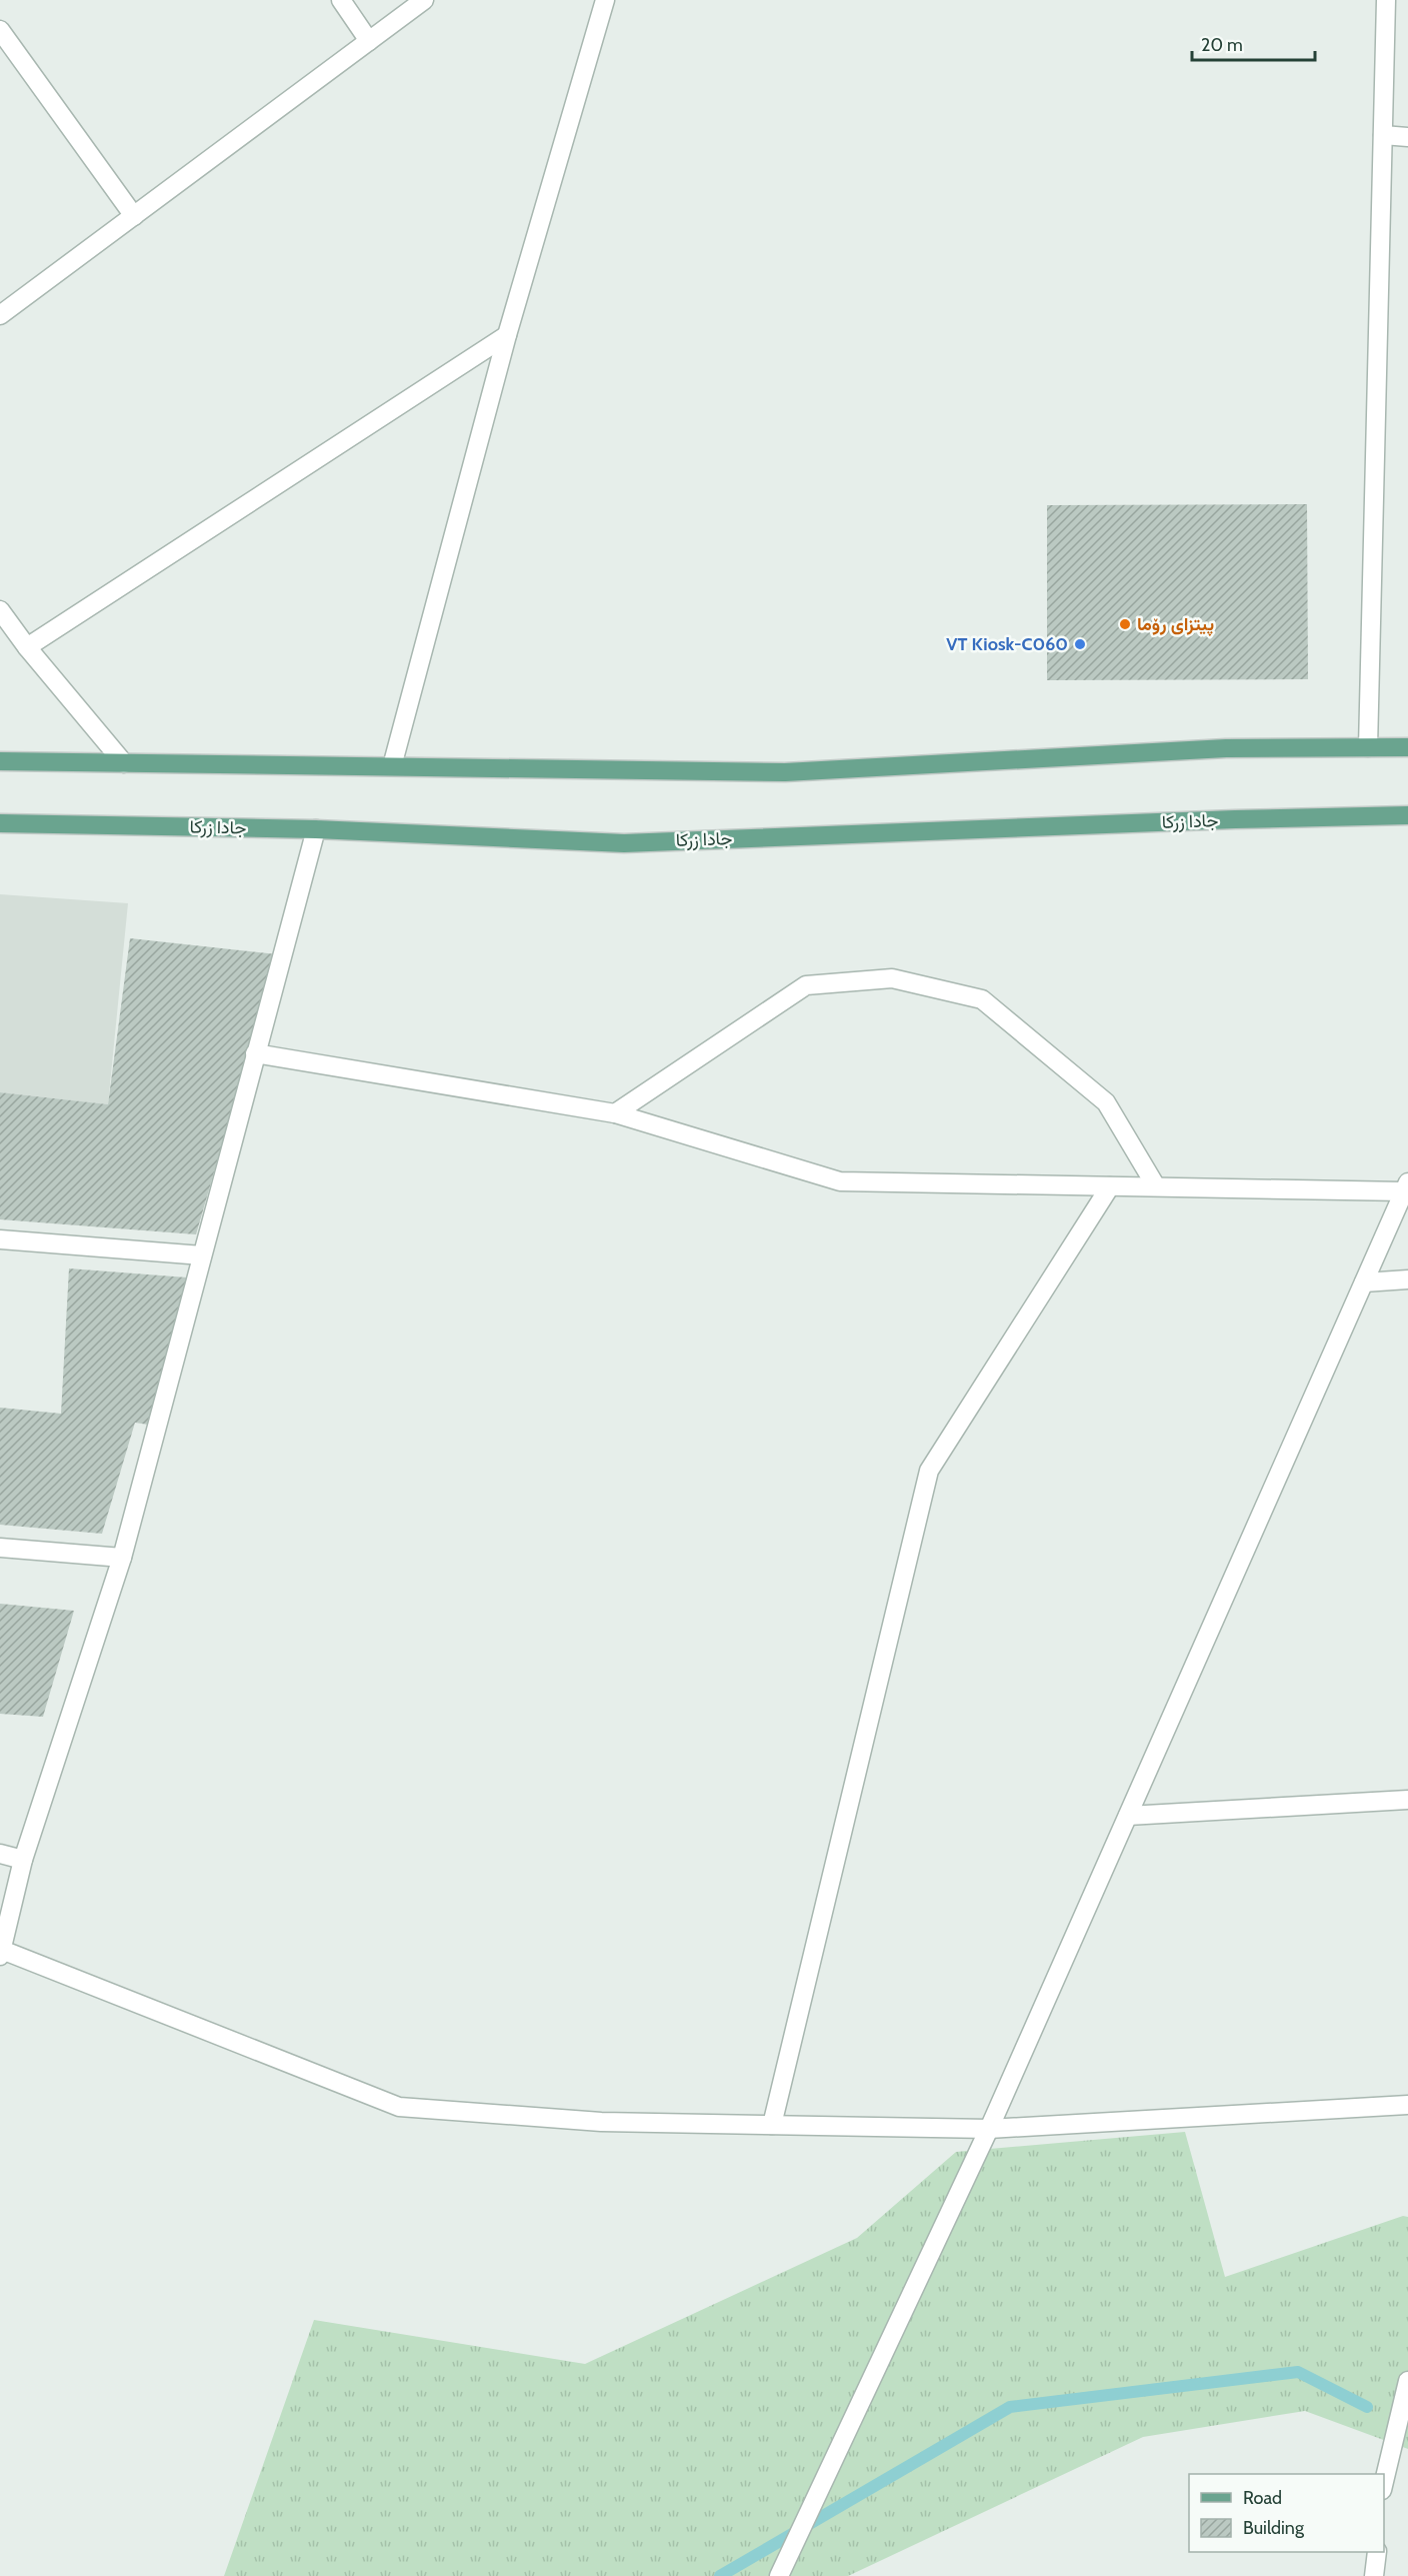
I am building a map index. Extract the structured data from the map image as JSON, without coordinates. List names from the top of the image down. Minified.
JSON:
{"streets":{"main road":["جادا زرکا"]},"places":["پیتزای رۆما","VT Kiosk-C060"],"legend":["Road","Building"],"scale_bar":"20 m"}
